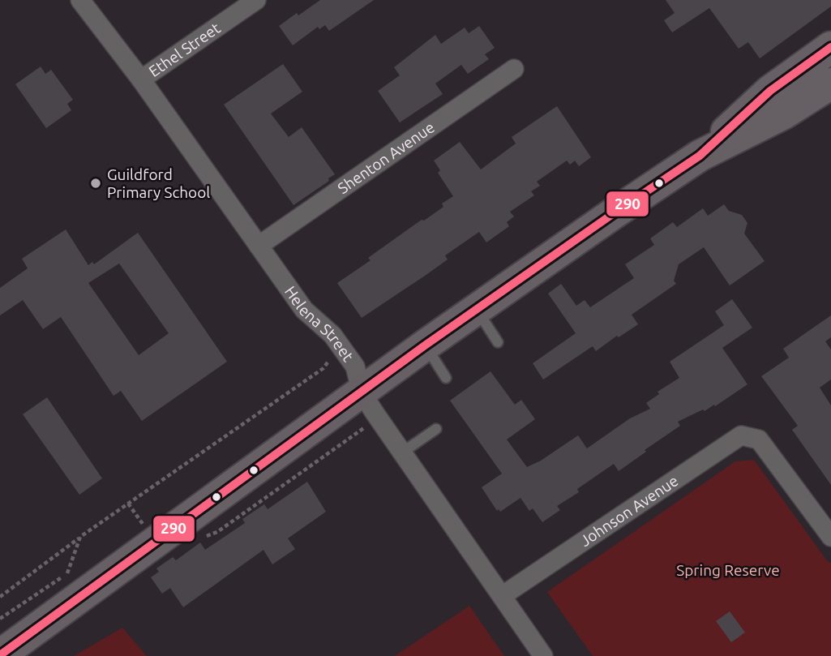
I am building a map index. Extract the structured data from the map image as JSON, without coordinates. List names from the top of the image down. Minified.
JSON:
{"streets":{"street":["Ethel Street","Shenton Avenue","Helena Street","Johnson Avenue"]},"crossings":[["Ethel Street","Helena Street"],["Shenton Avenue","Helena Street"],["Helena Street","Johnson Avenue"]],"parks":["Spring Reserve"],"places":["Guildford Primary School"],"lines":["transit line 290"]}
